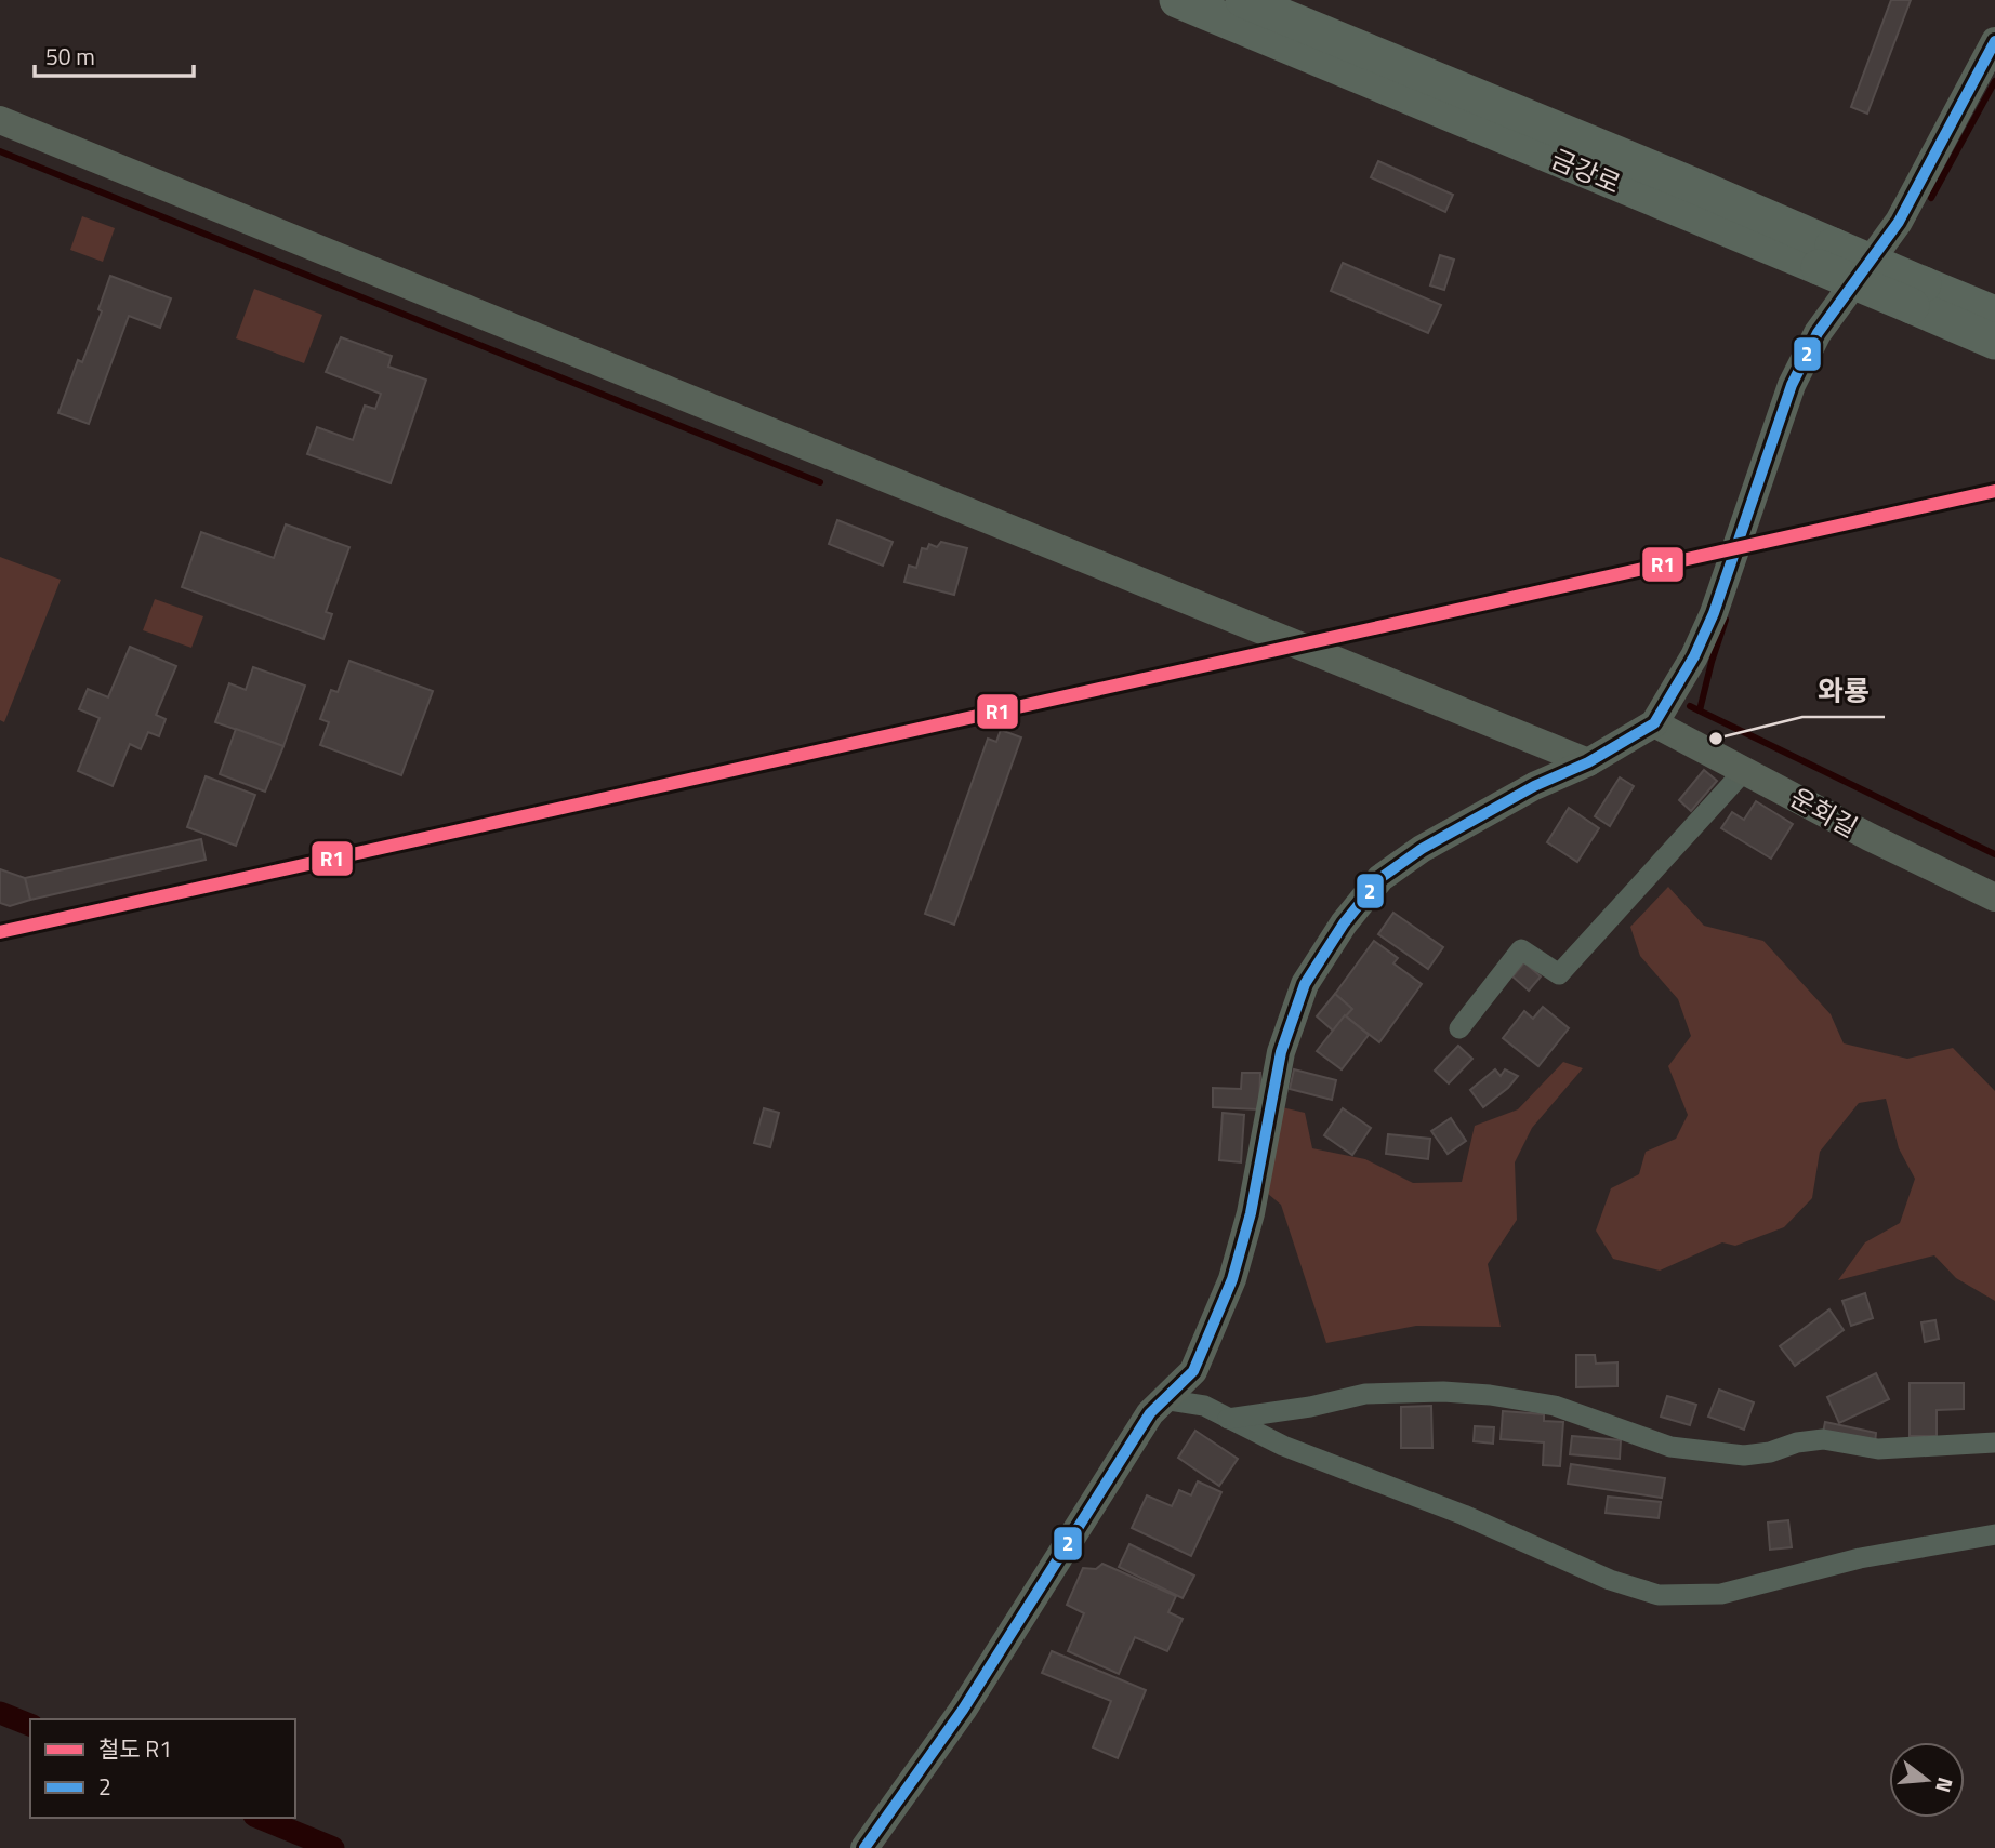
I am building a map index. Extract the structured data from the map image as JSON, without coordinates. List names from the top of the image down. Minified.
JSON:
{"streets":{"highway":["금강로"],"street":["운회길"]},"places":["와룡"],"lines":["transit line 2","rail line R1"],"legend":["철도 R1","2"],"scale_bar":"50 m","north":"right"}
